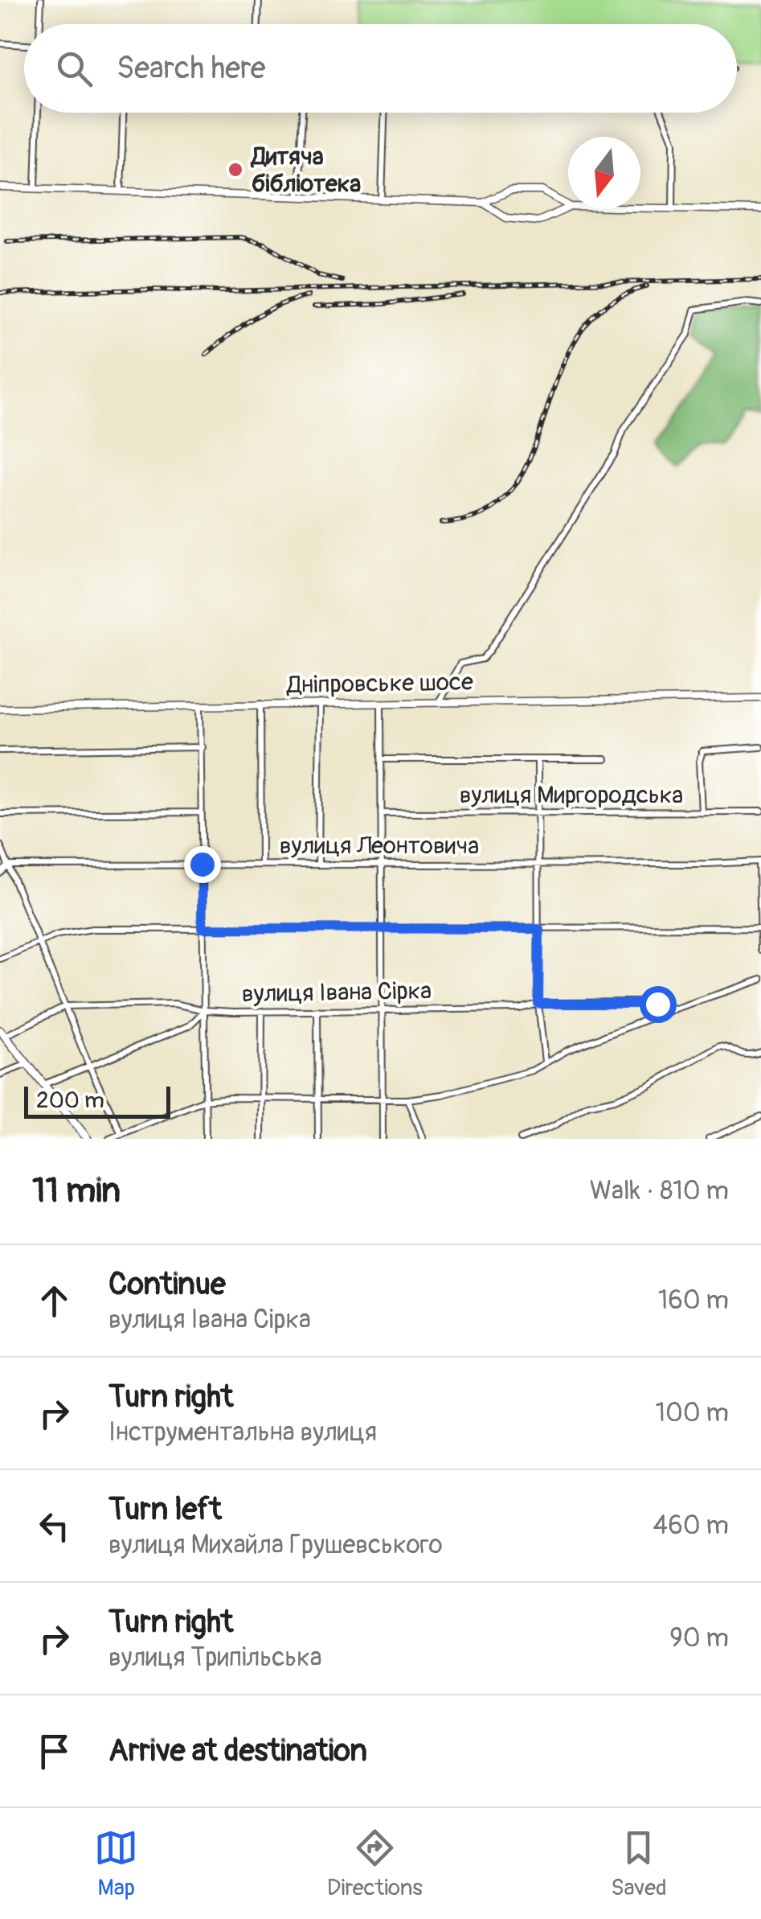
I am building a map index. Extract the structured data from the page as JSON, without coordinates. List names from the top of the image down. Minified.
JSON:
{"streets":{"street":["Дніпровське шосе","вулиця Миргородська","вулиця Леонтовича","вулиця Івана Сірка"]},"places":["Дитяча бібліотека"],"scale_bar":"200 m","north":"bottom","page":{"search":"Search here","scale":"200 m","heading":["11 min","Walk · 810 m"],"list":[["Continue","вулиця Івана Сірка","160 m"],["Turn right","Інструментальна вулиця","100 m"],["Turn left","вулиця Михайла Грушевського","460 m"],["Turn right","вулиця Трипільська","90 m"],"Arrive at destination"],"nav":["Map","Directions","Saved"]}}
